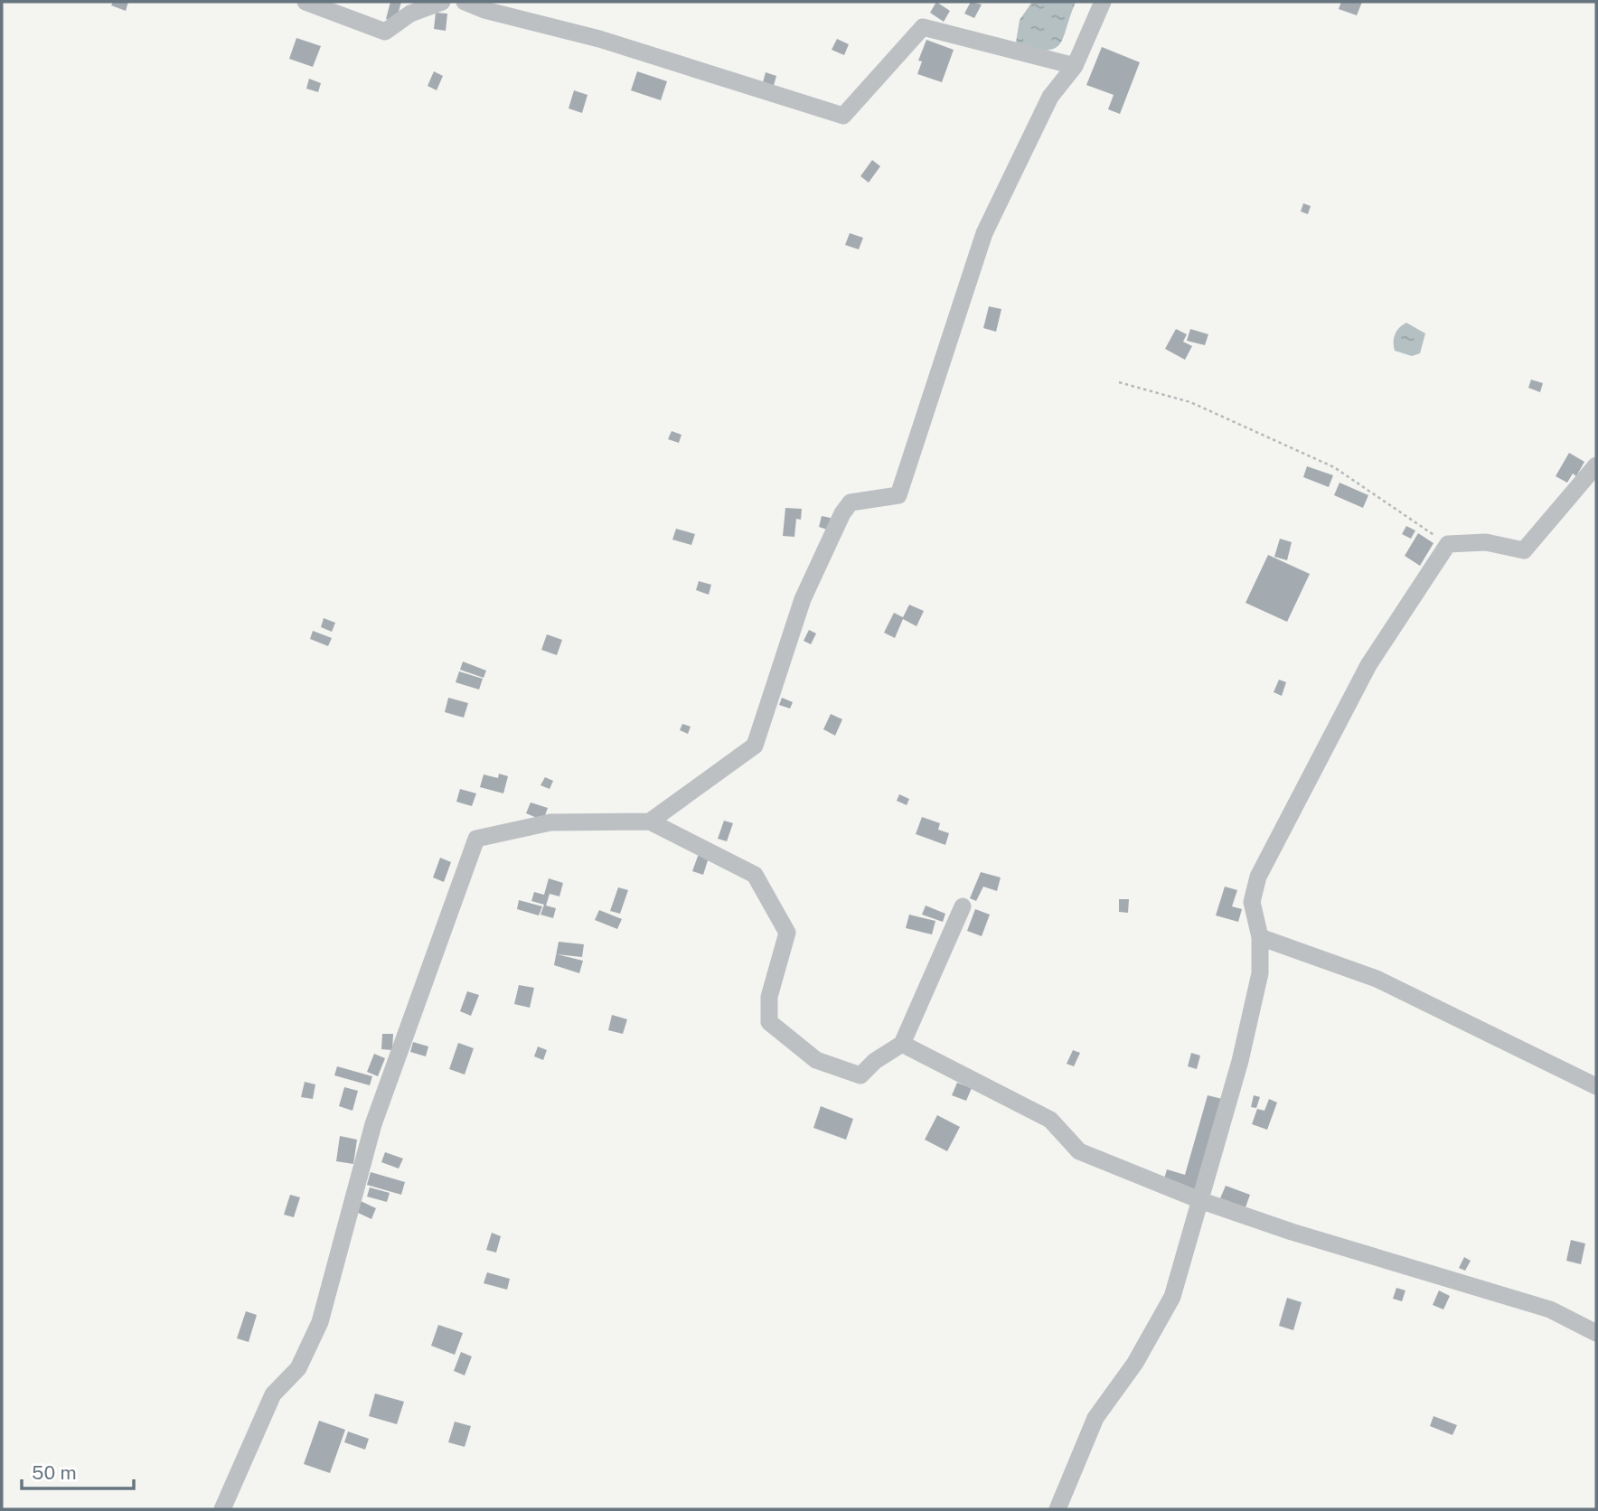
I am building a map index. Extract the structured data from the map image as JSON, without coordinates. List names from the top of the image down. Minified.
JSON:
{"scale_bar":"50 m"}
